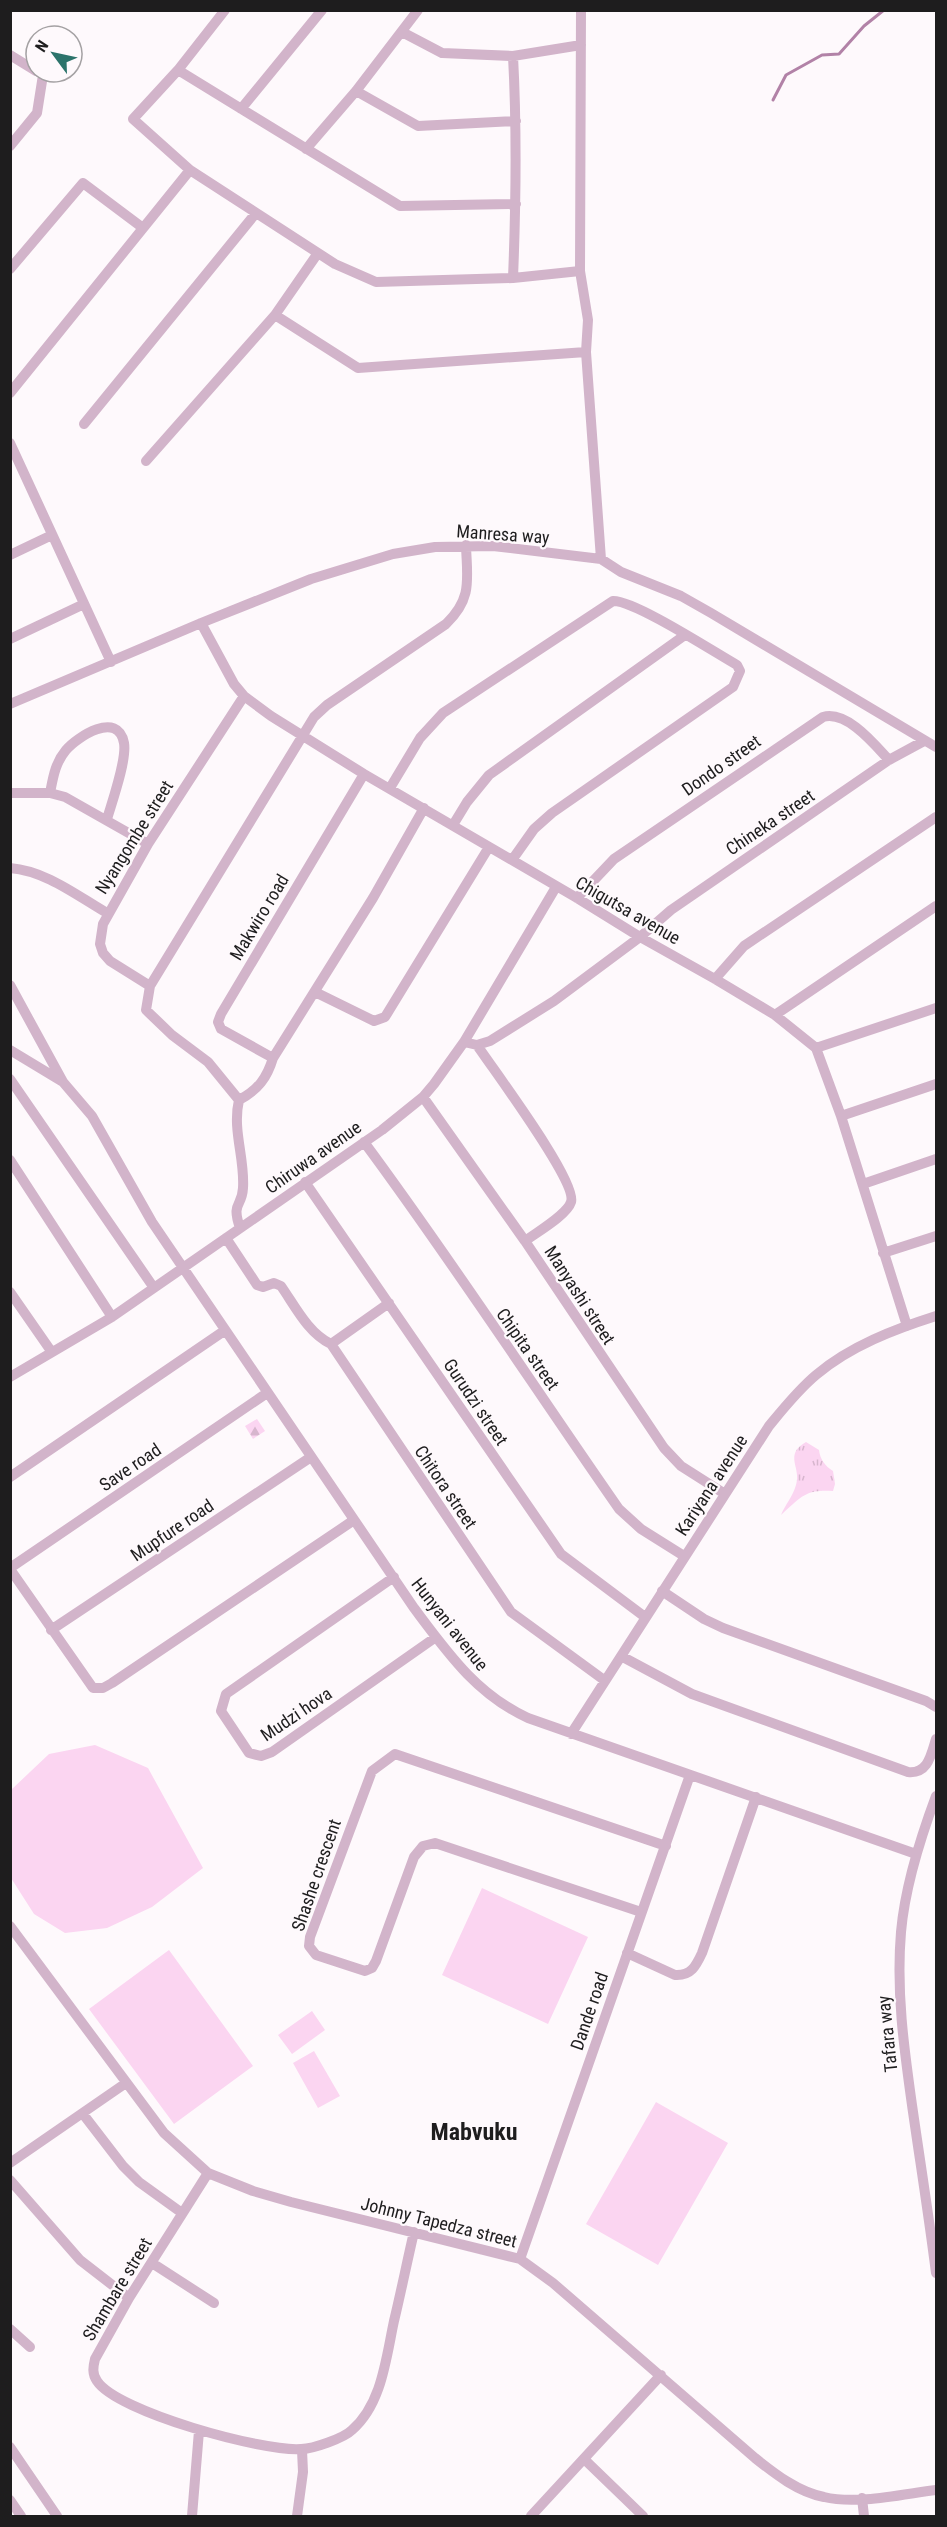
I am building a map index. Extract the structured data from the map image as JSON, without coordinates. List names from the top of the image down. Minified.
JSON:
{"streets":{"street":["Manresa way","Dondo street","Chineka street","Nyangombe street","Chigutsa avenue","Makwiro road","Chiruwa avenue","Manyashi street","Chipita street","Gurudzi street","Save road","Kariyana avenue","Chitora street","Mupfure road","Hunyani avenue","Mudzi hova","Shashe crescent","Dande road","Tafara way","Johnny Tapedza street","Shambare street"]},"crossings":[["Manresa way","Chineka street"],["Manresa way","Chigutsa avenue"],["Dondo street","Chineka street"],["Dondo street","Chigutsa avenue"],["Chineka street","Chigutsa avenue"],["Nyangombe street","Chigutsa avenue"],["Chigutsa avenue","Makwiro road"],["Chigutsa avenue","Chiruwa avenue"],["Chiruwa avenue","Manyashi street"],["Chiruwa avenue","Chipita street"],["Chiruwa avenue","Gurudzi street"],["Chiruwa avenue","Chitora street"],["Chiruwa avenue","Hunyani avenue"],["Manyashi street","Kariyana avenue"],["Chipita street","Kariyana avenue"],["Gurudzi street","Kariyana avenue"],["Save road","Hunyani avenue"],["Kariyana avenue","Chitora street"],["Kariyana avenue","Hunyani avenue"],["Mupfure road","Hunyani avenue"],["Hunyani avenue","Mudzi hova"],["Hunyani avenue","Dande road"],["Hunyani avenue","Tafara way"],["Shashe crescent","Dande road"],["Dande road","Johnny Tapedza street"],["Johnny Tapedza street","Shambare street"]],"districts":["Mabvuku"],"north":"top left"}
